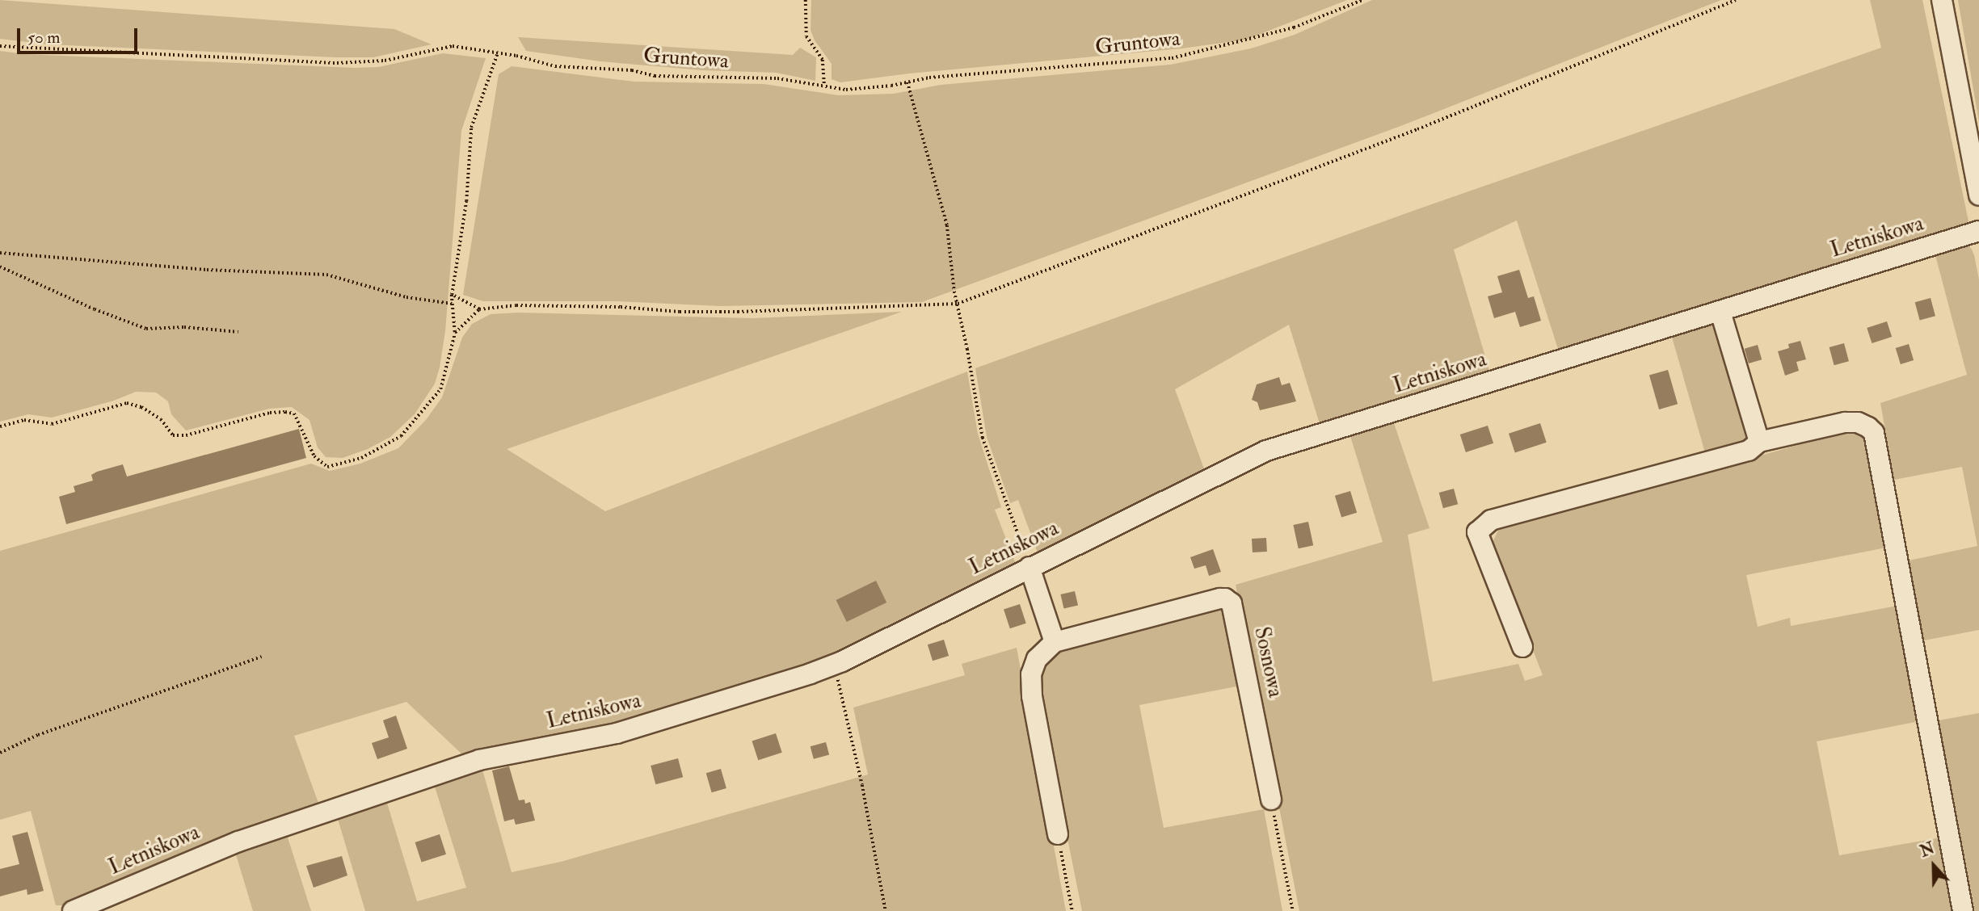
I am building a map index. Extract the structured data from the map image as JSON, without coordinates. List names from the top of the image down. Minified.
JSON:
{"streets":{"street":["Letniskowa","Sosnowa"],"path":["Gruntowa"]},"scale_bar":"50 m","north":"top"}
